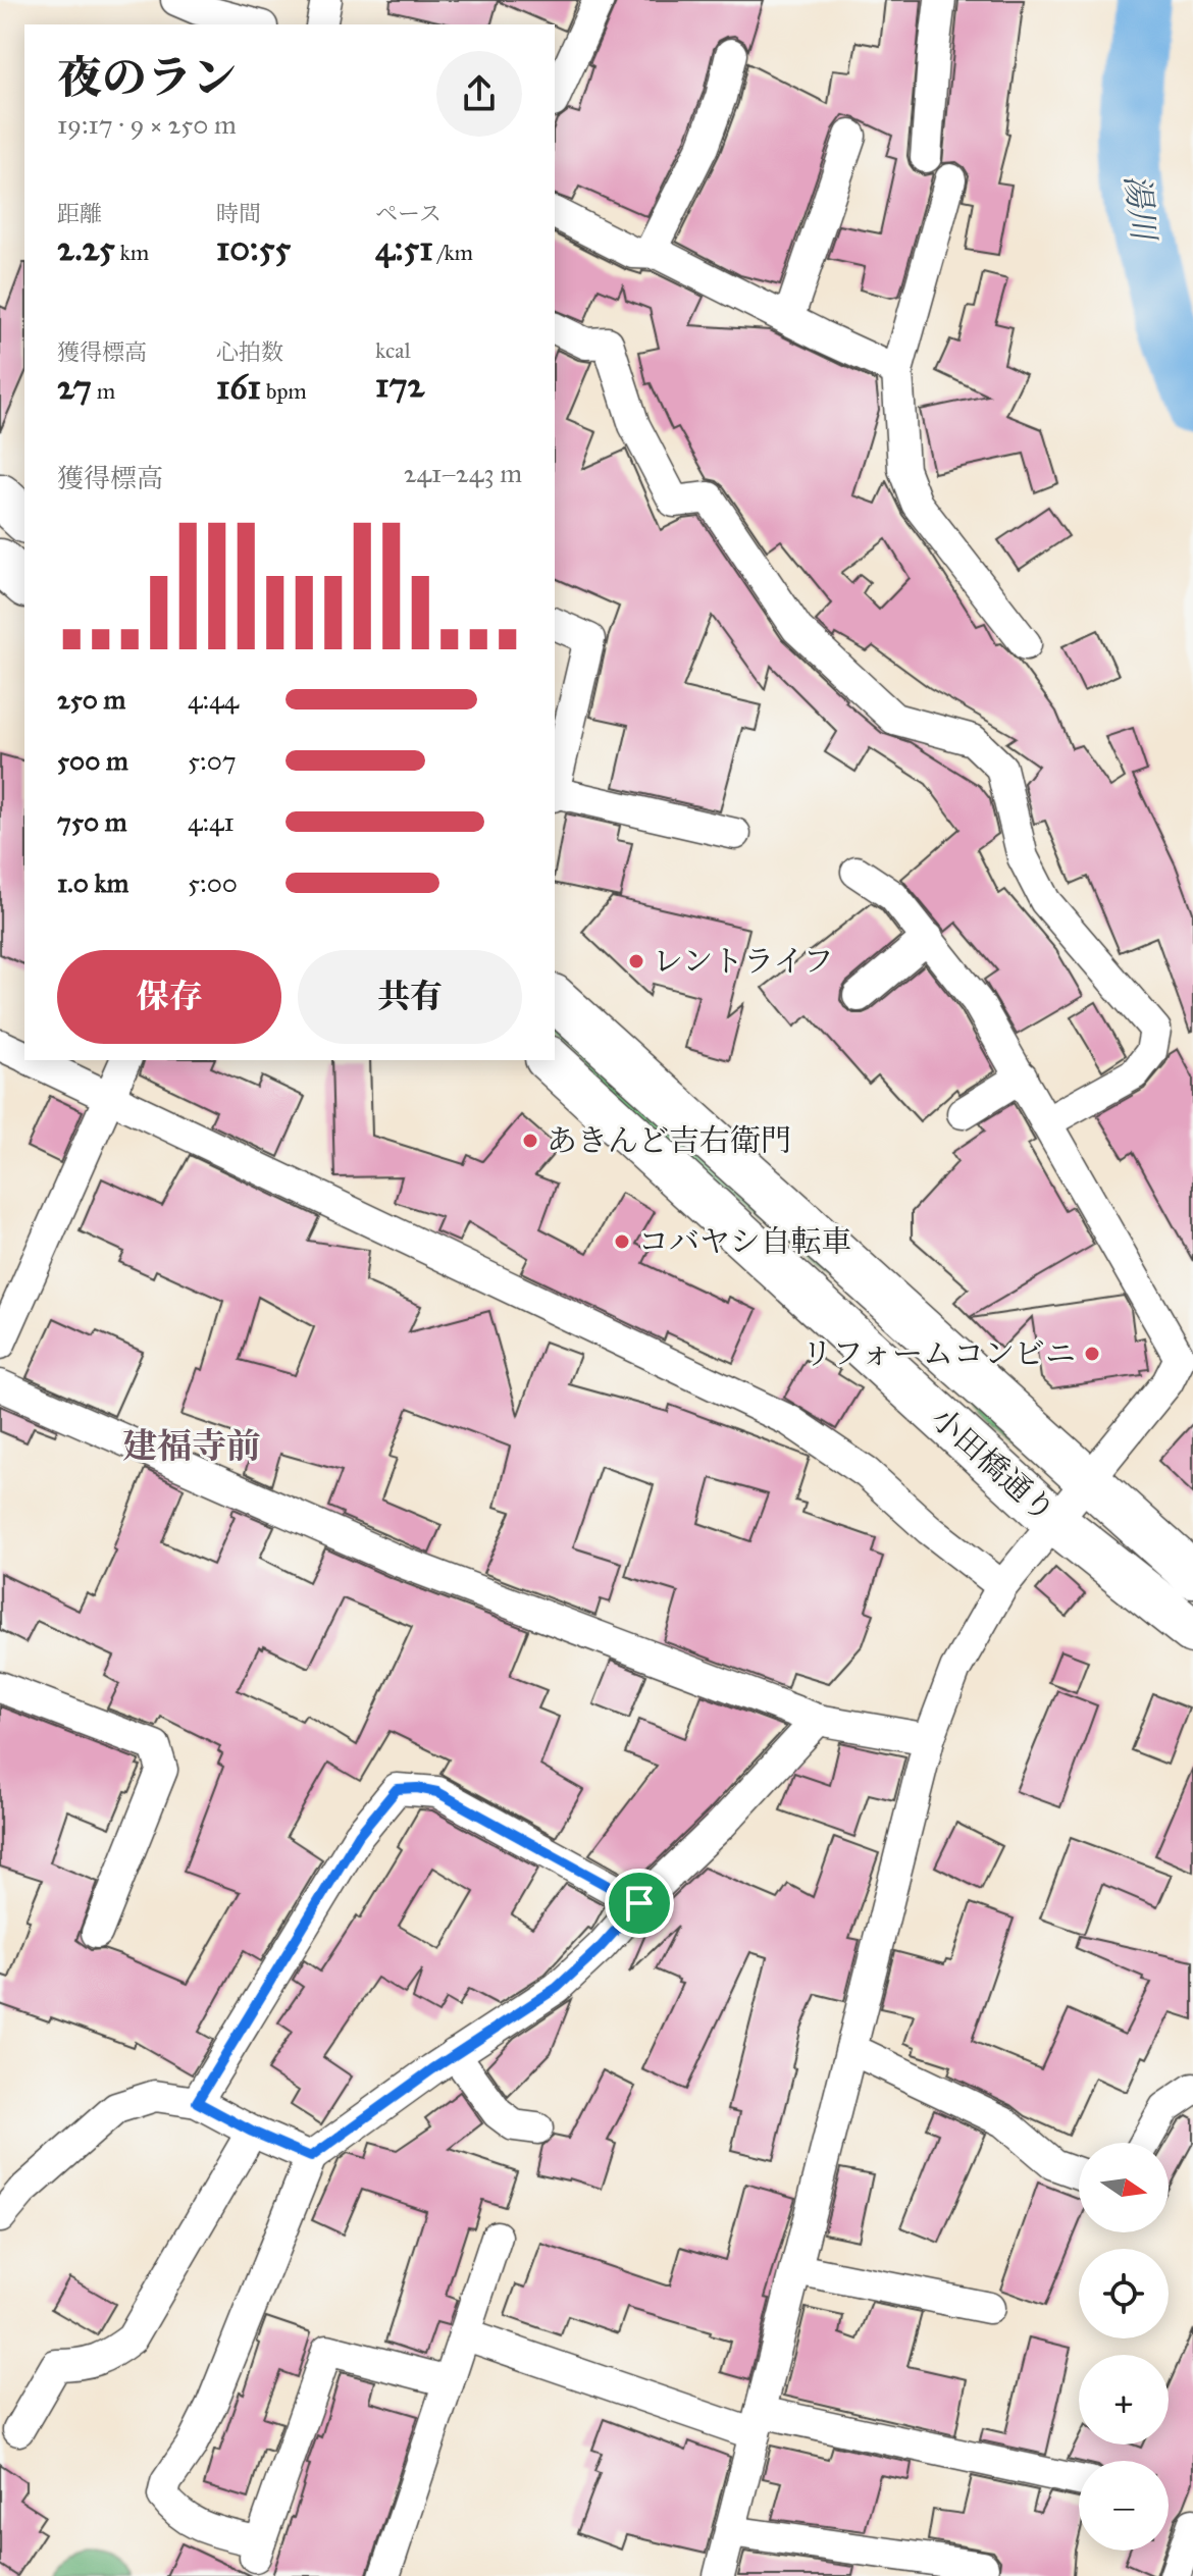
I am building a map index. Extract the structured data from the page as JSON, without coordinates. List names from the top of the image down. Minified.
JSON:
{"streets":{"main road":["小田橋通り"]},"districts":["建福寺前"],"water":["湯川"],"places":["レントライフ","あきんど吉右衛門","コバヤシ自転車","リフォームコンビニ"],"north":"right","page":{"heading":["夜のラン","19:17 · 9 × 250 m"],"stats":[["距離","2.25 km"],["時間","10:55"],["ペース","4:51 /km"],["獲得標高","27 m"],["心拍数","161 bpm"],["kcal","172"]],"chart":["獲得標高","241–243 m"],"list":[{"name":"250 m","note":"4:44"},{"name":"500 m","note":"5:07"},{"name":"750 m","note":"4:41"},{"name":"1.0 km","note":"5:00"}],"buttons":["保存","共有"],"map_buttons":["+","−"]}}
